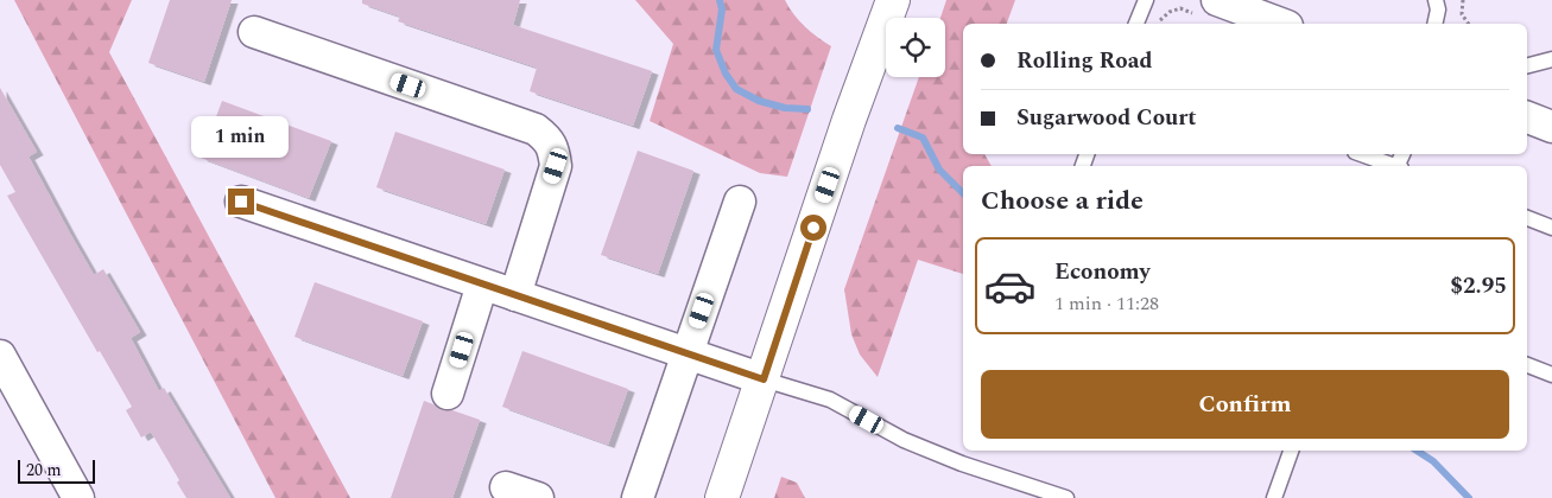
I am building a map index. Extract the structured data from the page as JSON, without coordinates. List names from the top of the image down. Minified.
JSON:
{"scale_bar":"20 m","page":{"banner":["Rolling Road","Sugarwood Court"],"bubble":"1 min","heading":"Choose a ride","list":[{"name":"Economy","note":"1 min · 11:28","value":"$2.95"}],"buttons":"Confirm","scale":"20 m"}}
